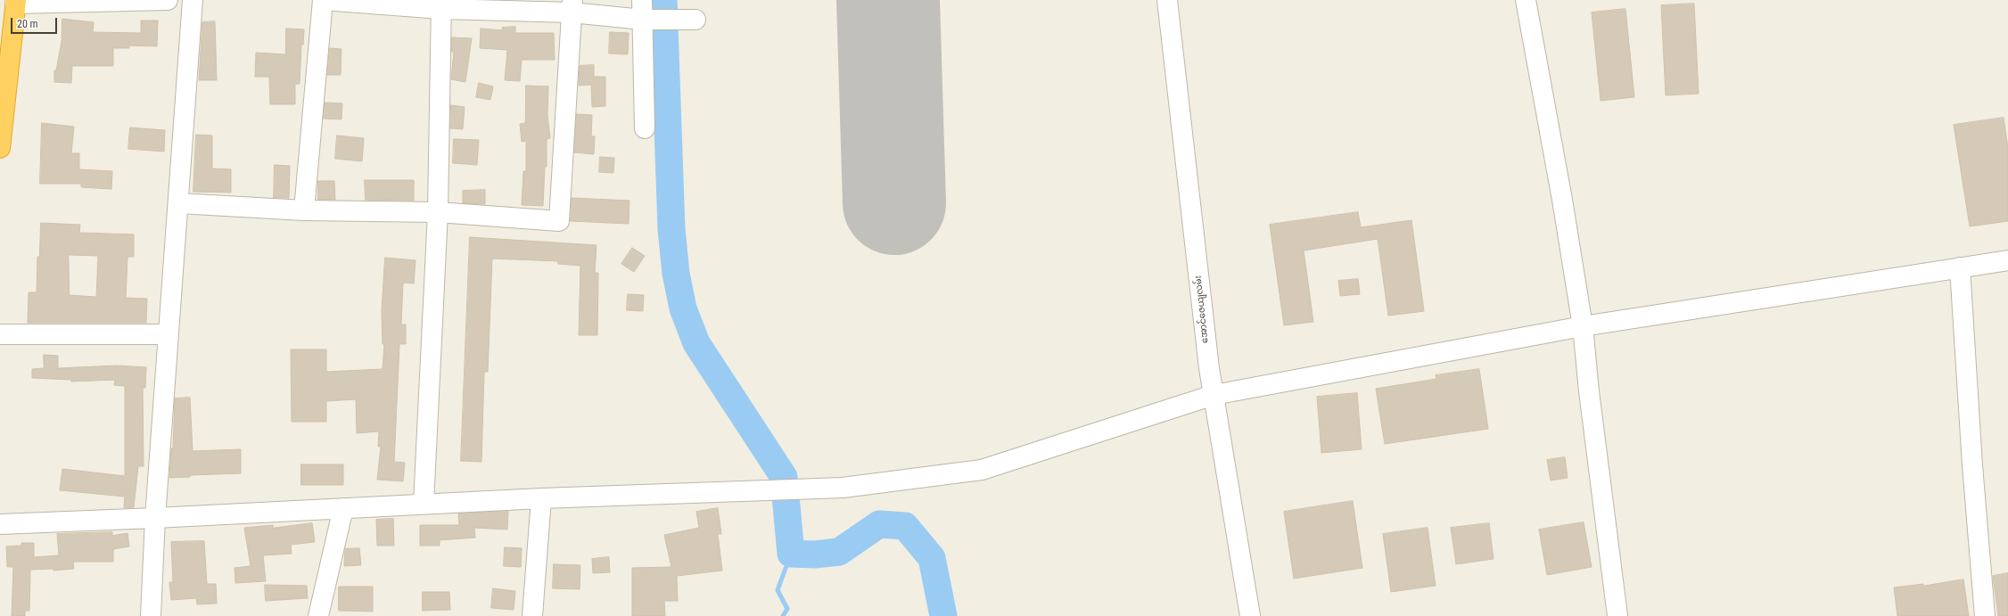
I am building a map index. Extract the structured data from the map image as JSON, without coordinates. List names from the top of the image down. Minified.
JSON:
{"streets":{"street":["အောင်ဇေယျလမ်း"]},"scale_bar":"20 m"}
